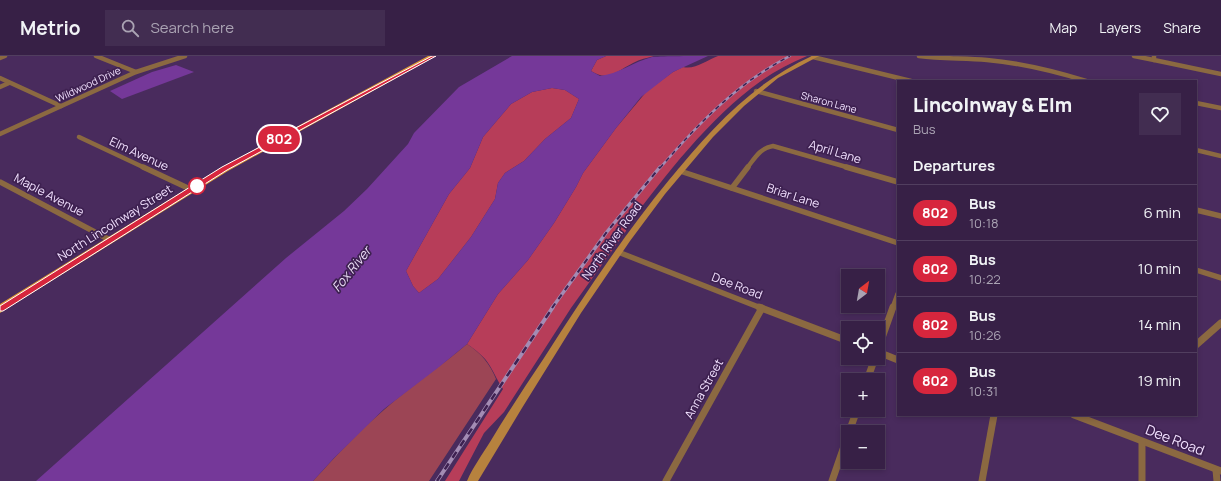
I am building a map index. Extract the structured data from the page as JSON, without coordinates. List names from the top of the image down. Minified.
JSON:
{"streets":{"main road":["North Lincolnway Street","North River Road"],"street":["Wildwood Drive","Sharon Lane","April Lane","Elm Avenue","Maple Avenue","Briar Lane","Dee Road","Anna Street"]},"crossings":[["Sharon Lane","North River Road"],["April Lane","Briar Lane"],["Elm Avenue","North Lincolnway Street"],["Maple Avenue","North Lincolnway Street"],["Briar Lane","North River Road"],["North River Road","Dee Road"],["Dee Road","Anna Street"]],"water":["Fox River"],"lines":["bus line 802"],"north":"top right","page":{"header":"Metrio","search":"Search here","nav":["Map","Layers","Share"],"on_map":"802","heading":[["Lincolnway & Elm","Bus"],"Departures"],"list":[{"mark":"802","name":"Bus","note":"10:18","value":"6 min"},{"mark":"802","name":"Bus","note":"10:22","value":"10 min"},{"mark":"802","name":"Bus","note":"10:26","value":"14 min"},{"mark":"802","name":"Bus","note":"10:31","value":"19 min"}],"map_buttons":["+","−"]}}
